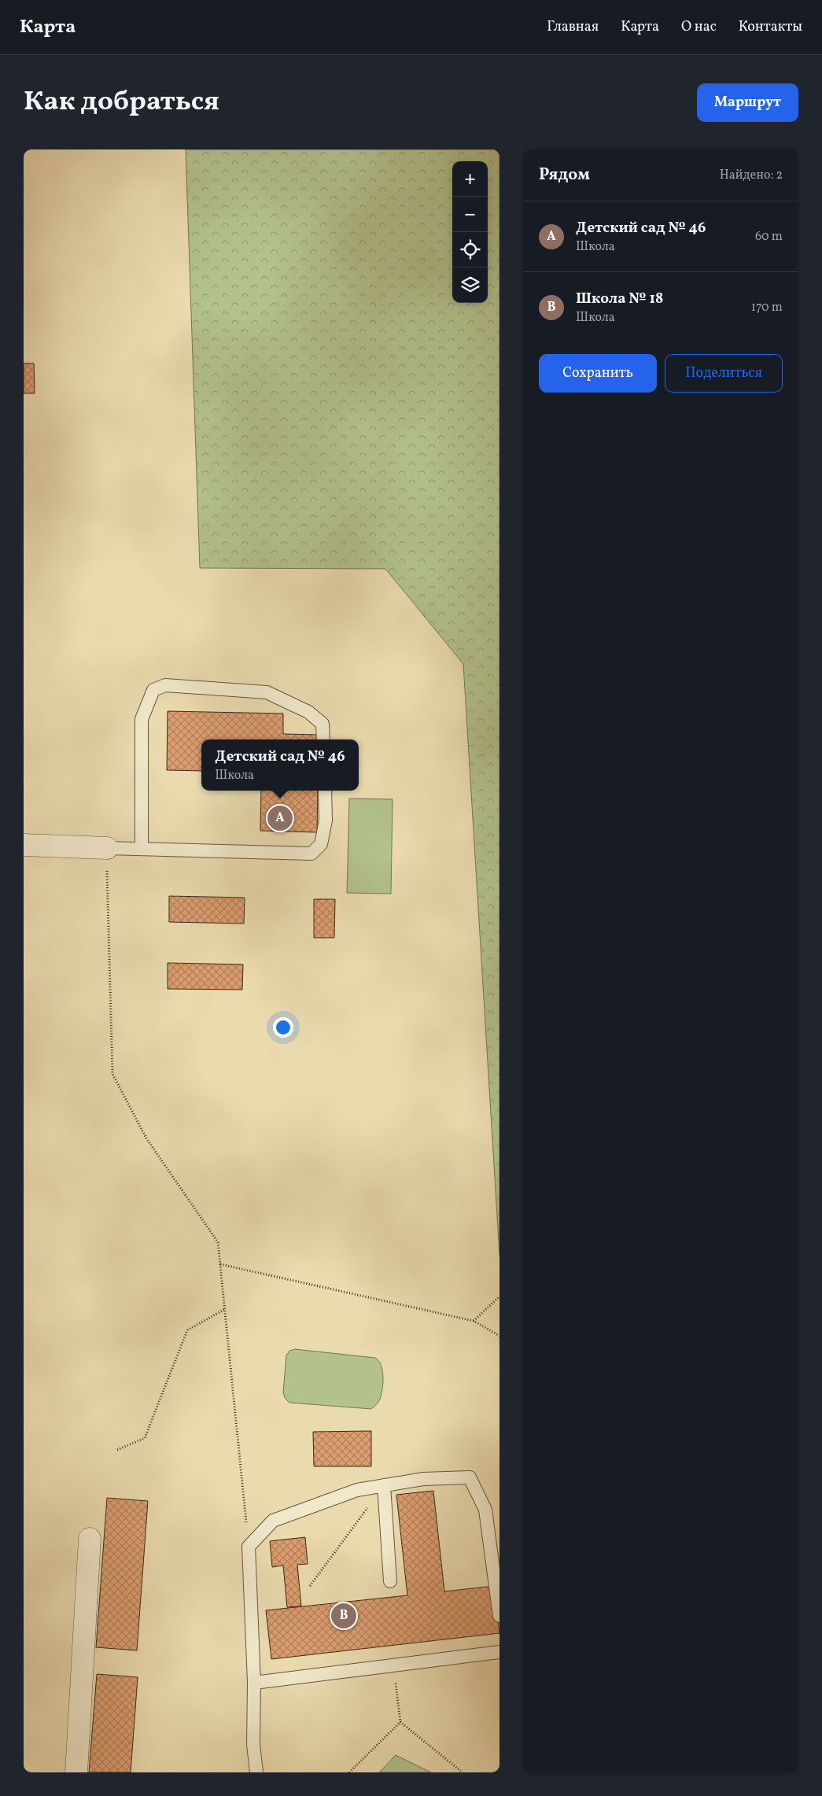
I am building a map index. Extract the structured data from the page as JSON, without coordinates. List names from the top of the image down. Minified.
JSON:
{"page":{"header":"Карта","nav":["Главная","Карта","О нас","Контакты"],"title":"Как добраться","buttons":["Маршрут",["Сохранить","Поделиться"]],"heading":["Рядом","Найдено: 2"],"map_buttons":["+","−"],"list":[{"mark":"A","name":"Детский сад № 46","note":"Школа","value":"60 m"},{"mark":"B","name":"Школа № 18","note":"Школа","value":"170 m"}],"popup":["Детский сад № 46","Школа"],"pins":["A","B"]}}
